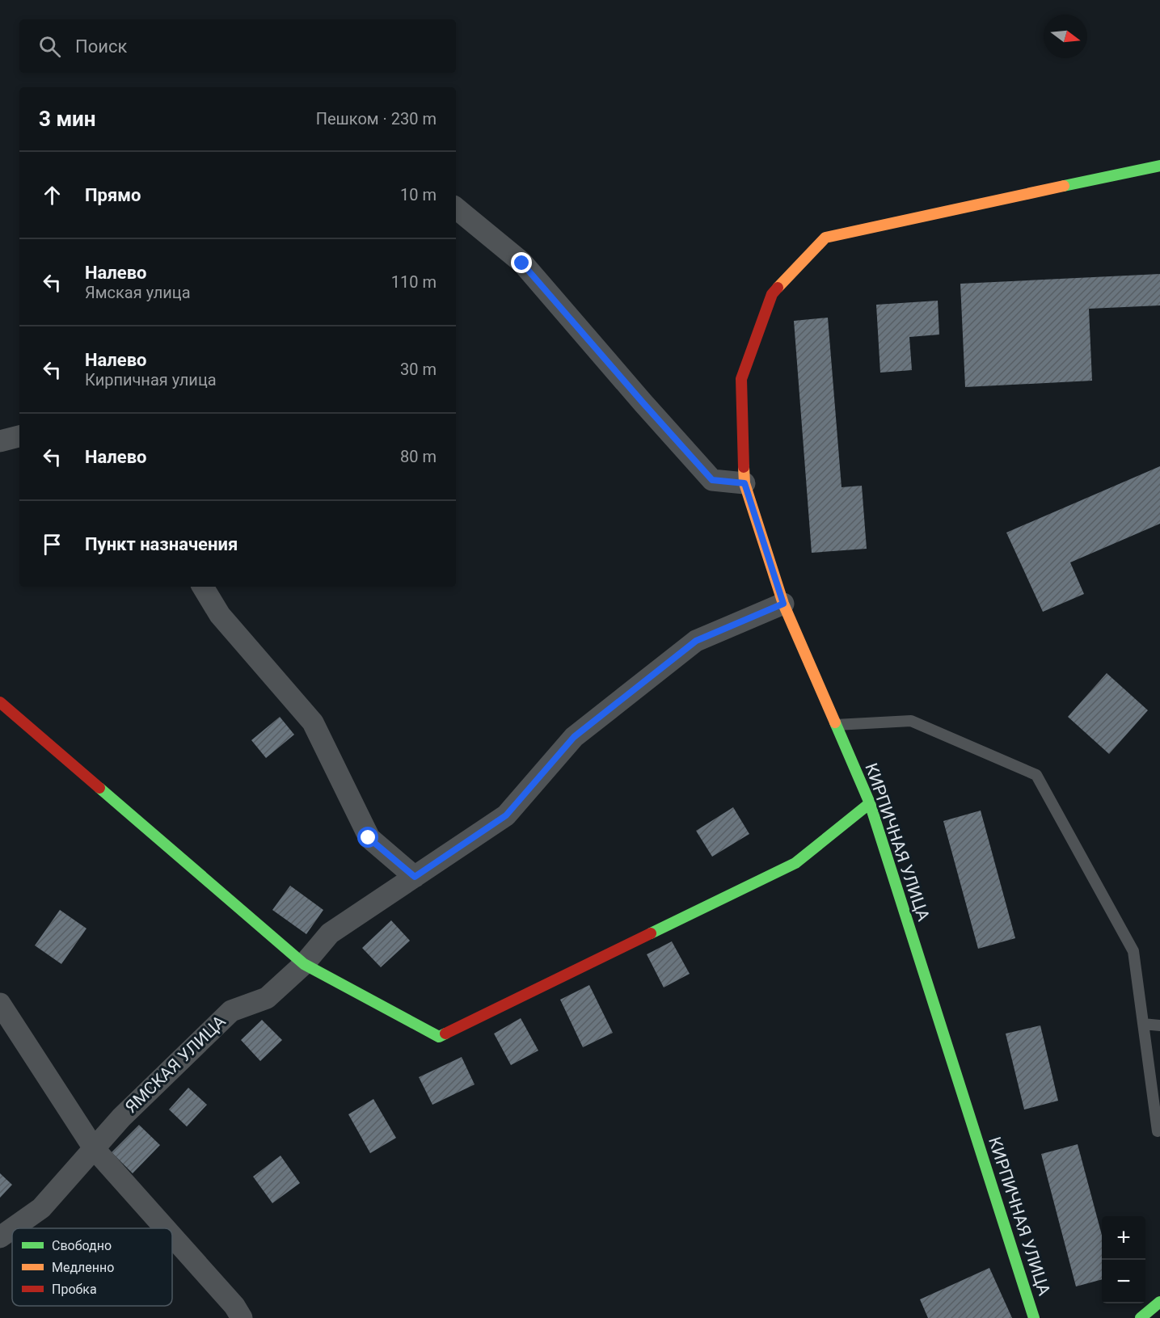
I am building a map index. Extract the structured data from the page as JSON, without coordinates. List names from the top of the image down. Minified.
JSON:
{"streets":{"street":["КИРПИЧНАЯ УЛИЦА","ЯМСКАЯ УЛИЦА"]},"crossings":[["КИРПИЧНАЯ УЛИЦА","ЯМСКАЯ УЛИЦА"]],"legend":["Свободно","Медленно","Пробка"],"north":"right","page":{"search":"Поиск","heading":["3 мин","Пешком · 230 m"],"list":[["Прямо","10 m"],["Налево","Ямская улица","110 m"],["Налево","Кирпичная улица","30 m"],["Налево","80 m"],"Пункт назначения"],"map_buttons":["+","−"]}}
